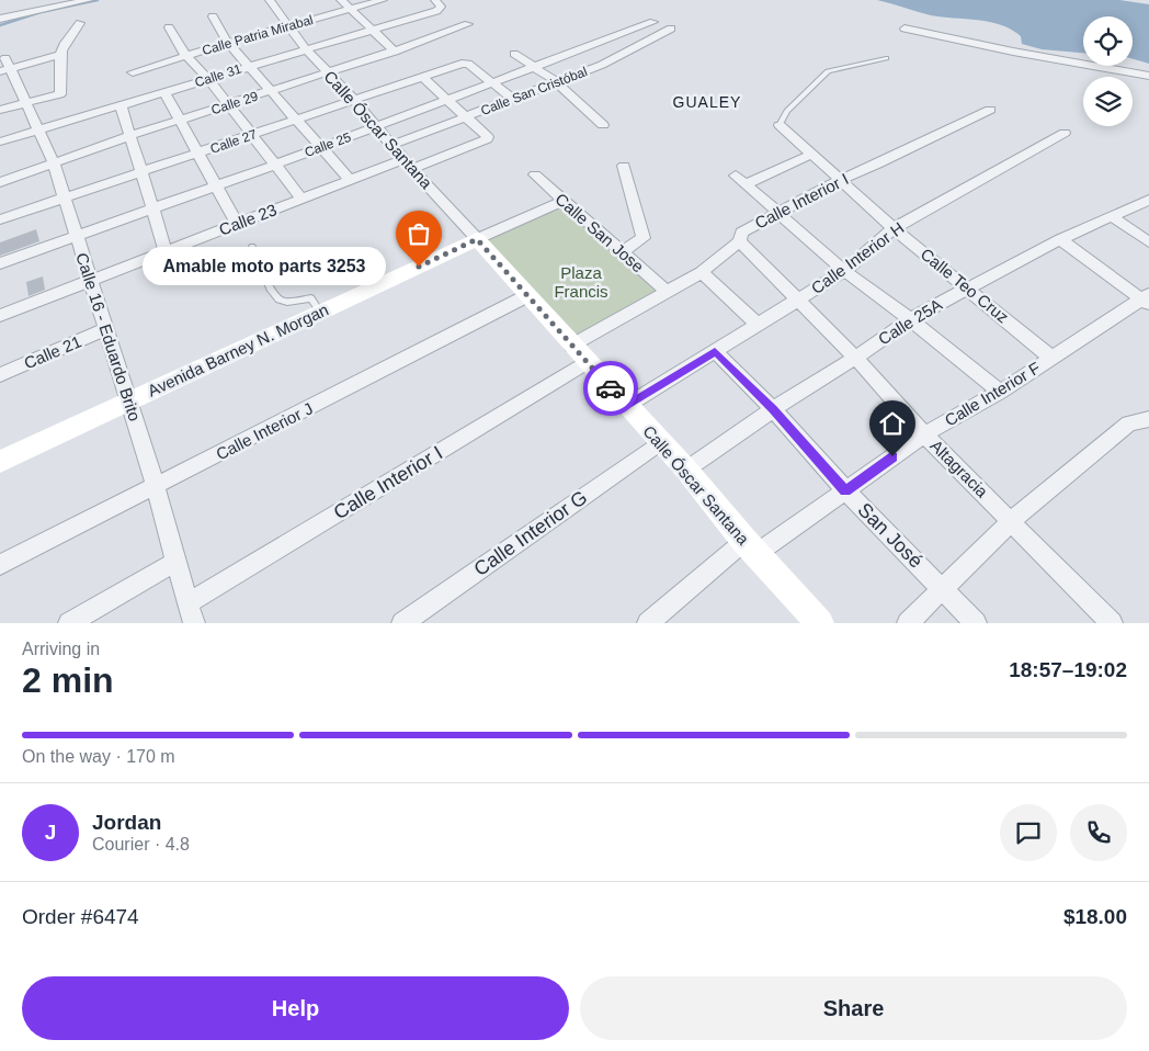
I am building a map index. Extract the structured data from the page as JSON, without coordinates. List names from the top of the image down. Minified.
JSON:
{"streets":{"street":["Calle Patria Mirabal","Calle 31","Calle San Cristóbal","Calle 29","Calle Óscar Santana","Calle 27","Calle 25","Calle Interior I","Calle 23","Calle San Jose","Calle Interior H","Calle Teo Cruz","Calle 25A","Calle 16 - Eduardo Brito","Avenida Barney N. Morgan","Calle 21","Calle Interior F","Calle Interior J","Altagracia","Calle Interior G","San José"]},"crossings":[["Calle Patria Mirabal","Calle Óscar Santana"],["Calle 31","Calle Óscar Santana"],["Calle 31","Calle 16 - Eduardo Brito"],["Calle San Cristóbal","Calle Óscar Santana"],["Calle San Cristóbal","Calle 23"],["Calle 29","Calle Óscar Santana"],["Calle 29","Calle 16 - Eduardo Brito"],["Calle Óscar Santana","Calle 27"],["Calle Óscar Santana","Calle 25"],["Calle Óscar Santana","Calle Interior I"],["Calle Óscar Santana","Calle 23"],["Calle Óscar Santana","Calle Interior H"],["Calle Óscar Santana","Calle 25A"],["Calle Óscar Santana","Avenida Barney N. Morgan"],["Calle Óscar Santana","Calle Interior F"],["Calle Óscar Santana","Calle Interior J"],["Calle Óscar Santana","Calle Interior G"],["Calle 27","Calle 25"],["Calle 27","Calle 16 - Eduardo Brito"],["Calle 25","Calle 16 - Eduardo Brito"],["Calle Interior I","Calle San Jose"],["Calle Interior I","Calle Teo Cruz"],["Calle Interior I","Calle 16 - Eduardo Brito"],["Calle Interior I","Altagracia"],["Calle 23","Calle 16 - Eduardo Brito"],["Calle Interior H","Calle Teo Cruz"],["Calle Interior H","Altagracia"],["Calle Interior H","San José"],["Calle Teo Cruz","Calle 25A"],["Calle Teo Cruz","Calle Interior F"],["Calle 25A","Altagracia"],["Calle 25A","San José"],["Calle 16 - Eduardo Brito","Avenida Barney N. Morgan"],["Calle 16 - Eduardo Brito","Calle 21"],["Calle 16 - Eduardo Brito","Calle Interior J"],["Calle Interior F","Altagracia"],["Calle Interior F","San José"]],"districts":["GUALEY"],"parks":["Plaza Francis"],"places":["Amable moto parts 3253"],"page":{"bubble":"Amable moto parts 3253","heading":["2 min","Arriving in","18:57–19:02"],"panel":["Jordan","Courier · 4.8","Order #6474","$18.00"],"bar":"On the way · 170 m","round":"J","buttons":["Help","Share"]}}
